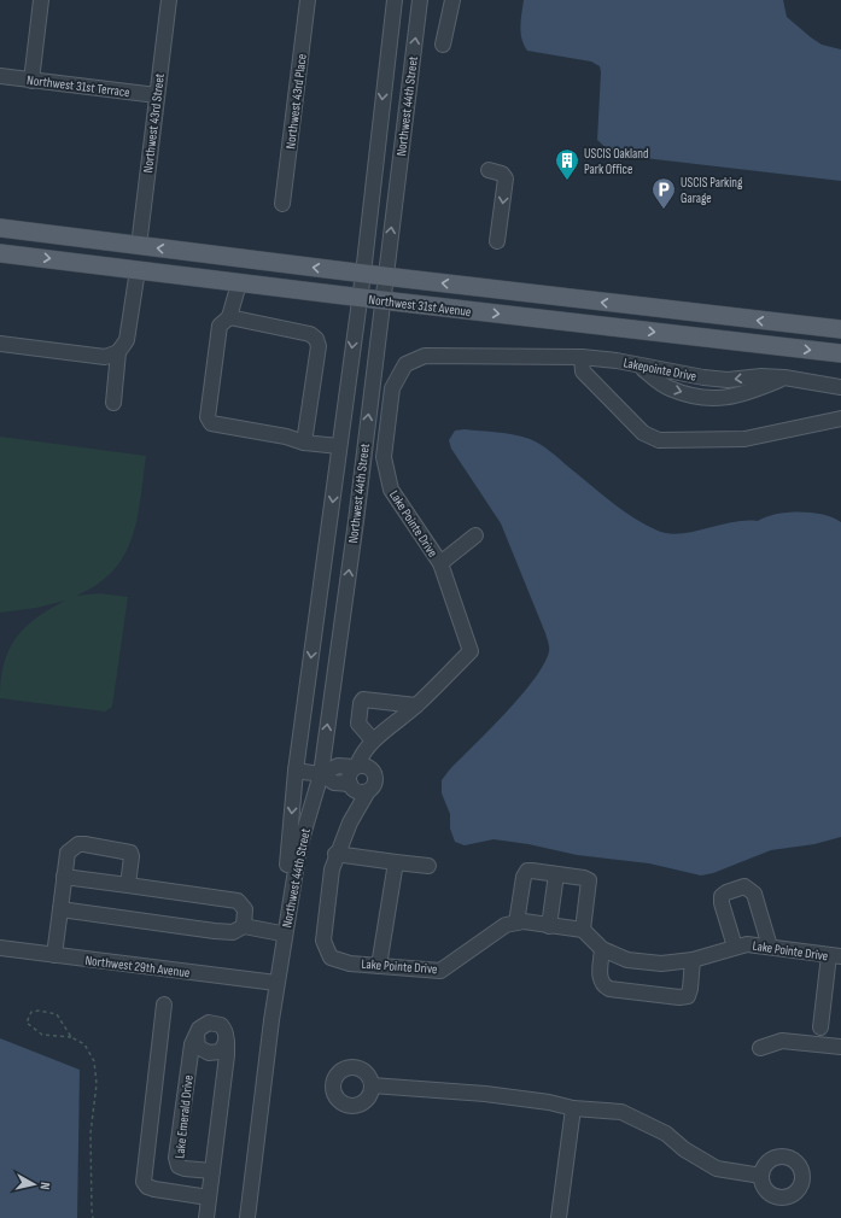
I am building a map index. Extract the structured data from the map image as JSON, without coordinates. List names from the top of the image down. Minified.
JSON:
{"streets":{"main road":["Northwest 31st Avenue"],"street":["Northwest 31st Terrace","Northwest 43rd Place","Northwest 44th Street","Northwest 43rd Street","Lakepointe Drive","Lake Pointe Drive","Northwest 29th Avenue","Lake Emerald Drive"]},"crossings":[["Northwest 31st Terrace","Northwest 43rd Street"],["Northwest 44th Street","Northwest 31st Avenue"],["Northwest 44th Street","Northwest 29th Avenue"],["Northwest 43rd Street","Northwest 31st Avenue"],["Lakepointe Drive","Lake Pointe Drive"]],"places":{"building":["USCIS Oakland Park Office"],"parking":["USCIS Parking Garage"]},"north":"right"}
